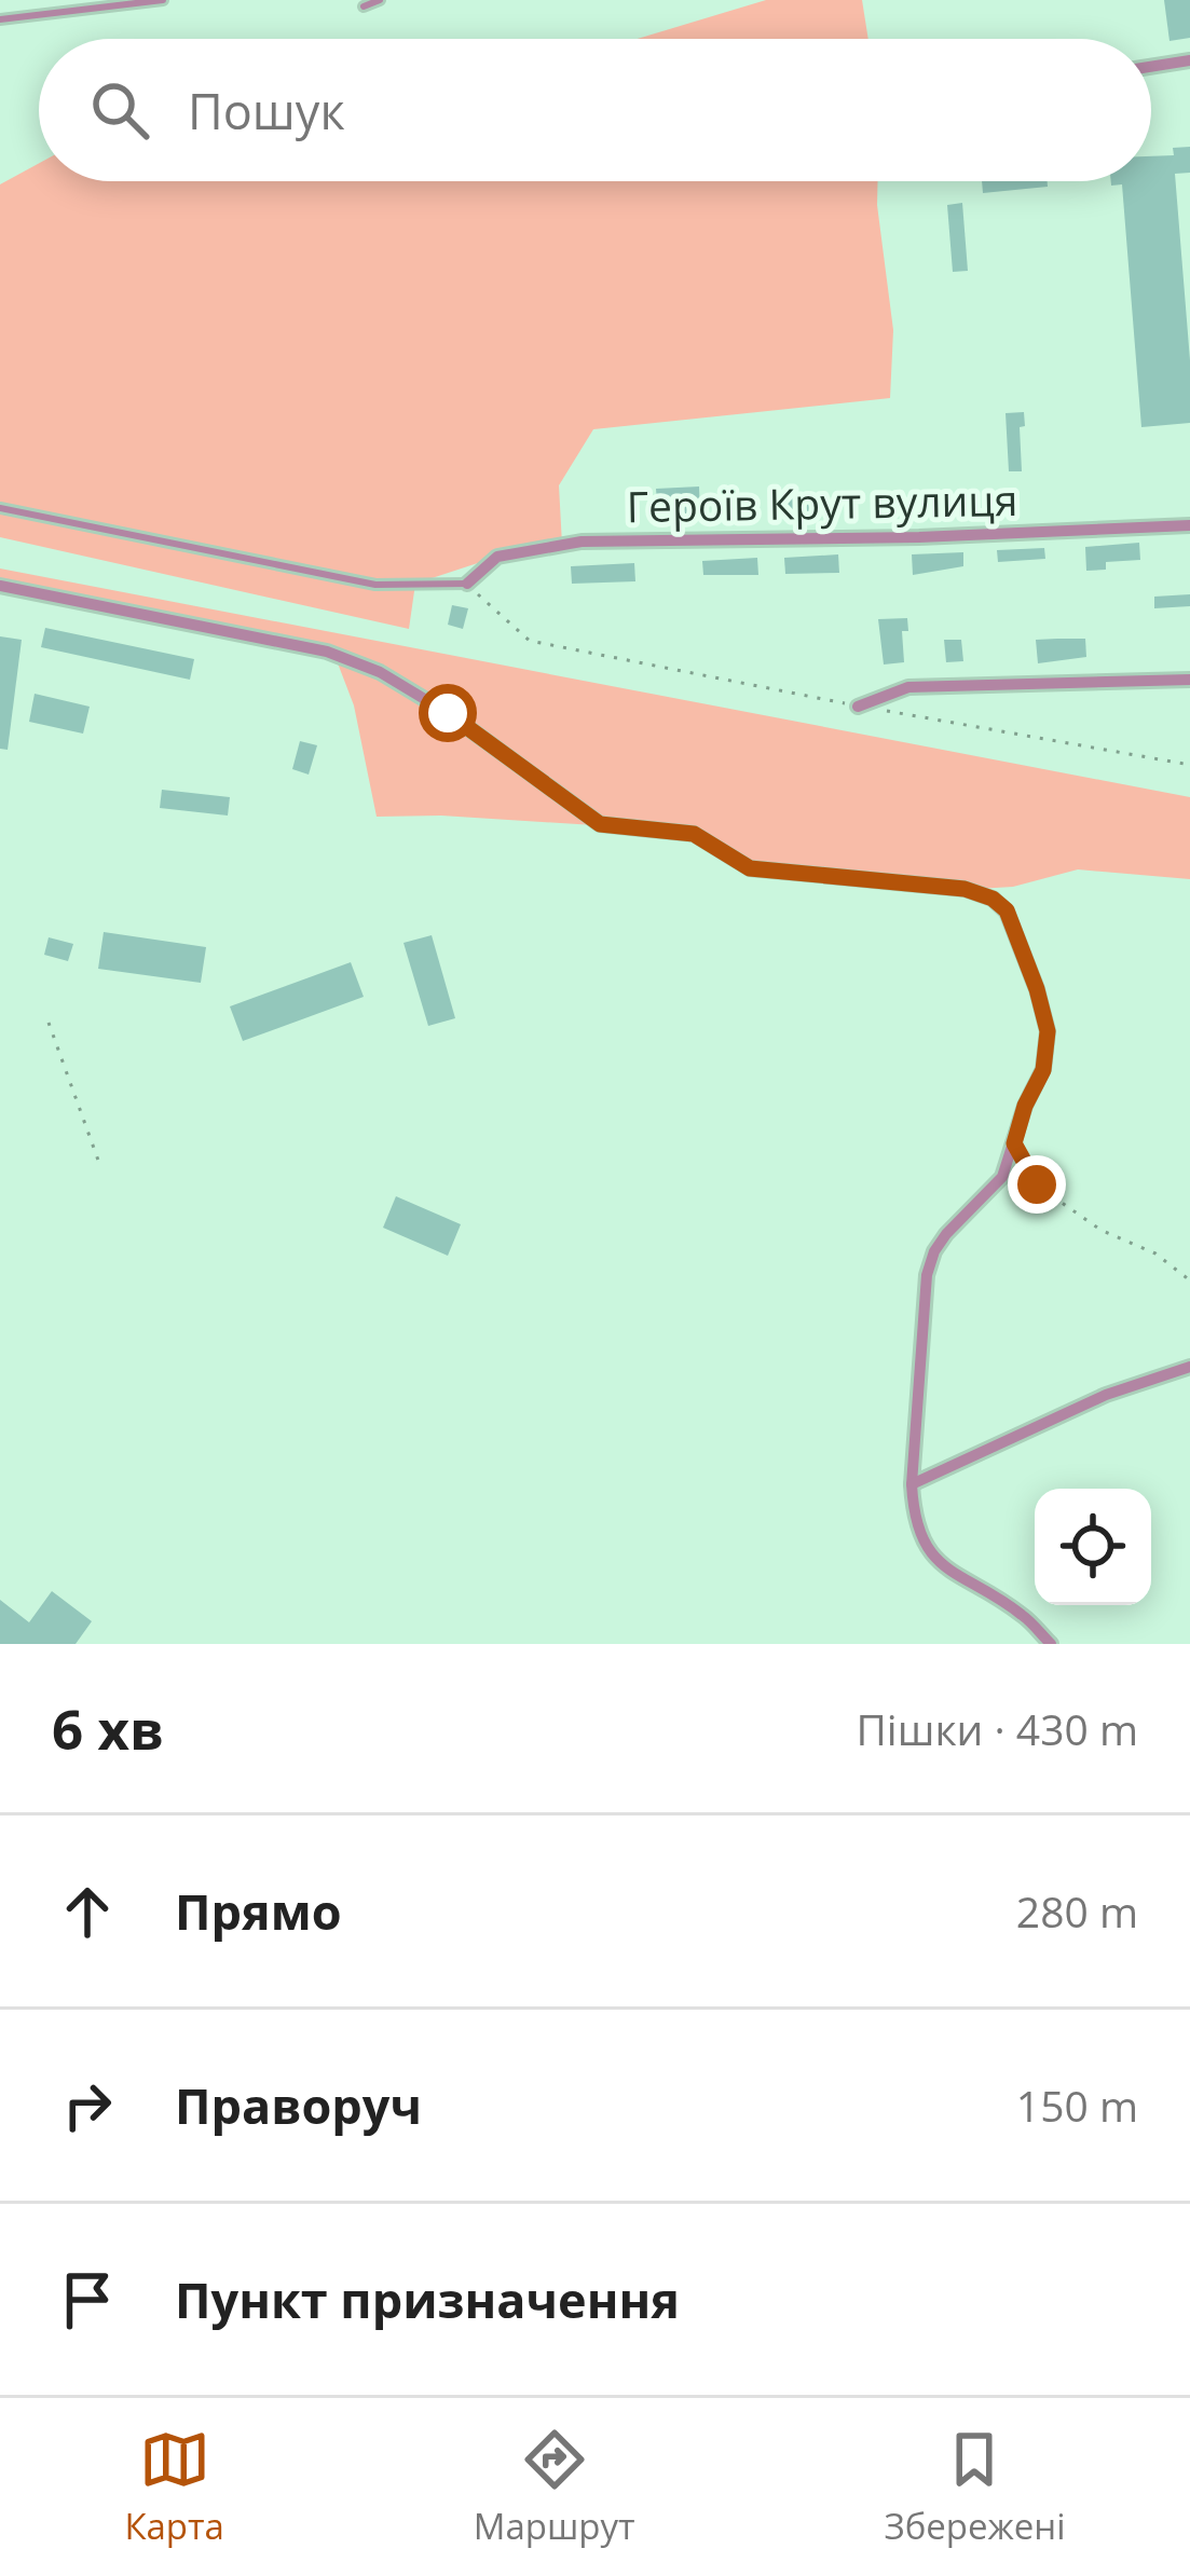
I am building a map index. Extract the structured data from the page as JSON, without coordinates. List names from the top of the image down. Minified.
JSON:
{"streets":{"street":["Героїв Крут вулиця"]},"page":{"search":"Пошук","heading":["6 хв","Пішки · 430 m"],"list":[["Прямо","280 m"],["Праворуч","150 m"],"Пункт призначення"],"nav":["Карта","Маршрут","Збережені"]}}
